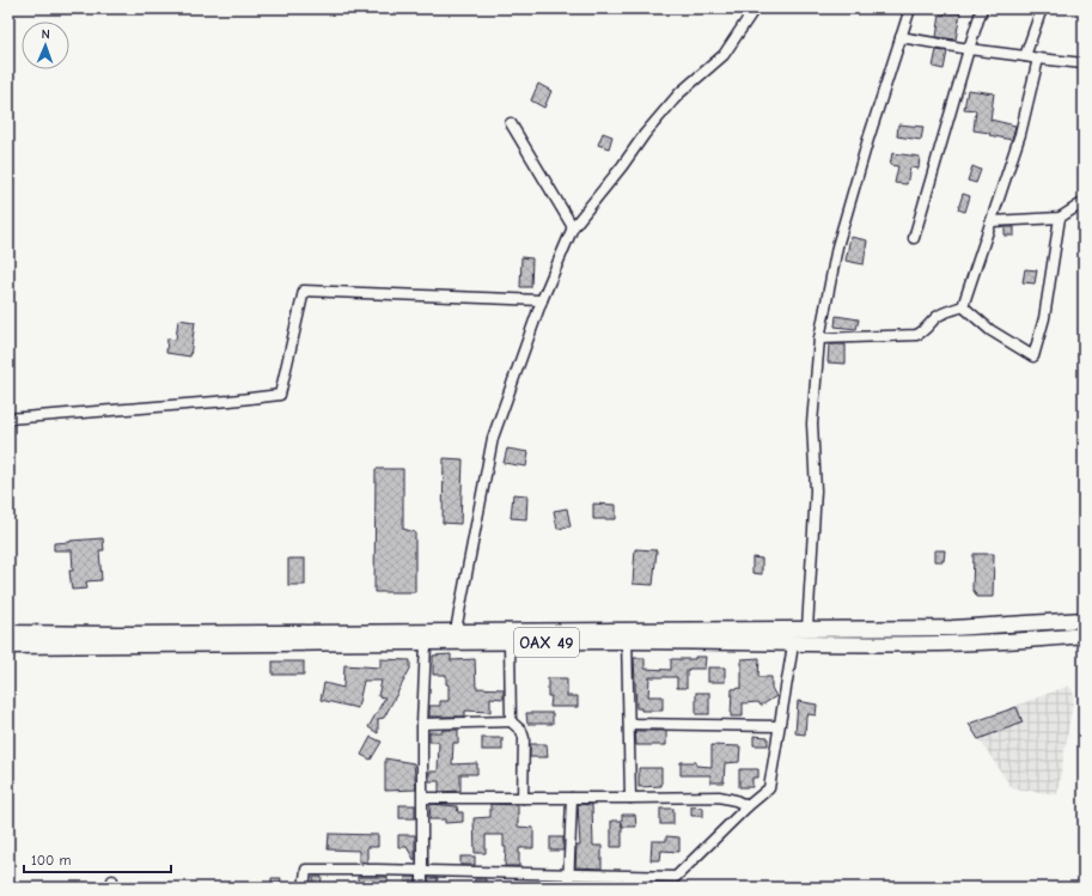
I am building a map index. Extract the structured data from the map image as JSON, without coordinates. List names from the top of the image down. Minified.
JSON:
{"streets":{"main road":["OAX 49"]},"scale_bar":"100 m","north":"top"}
